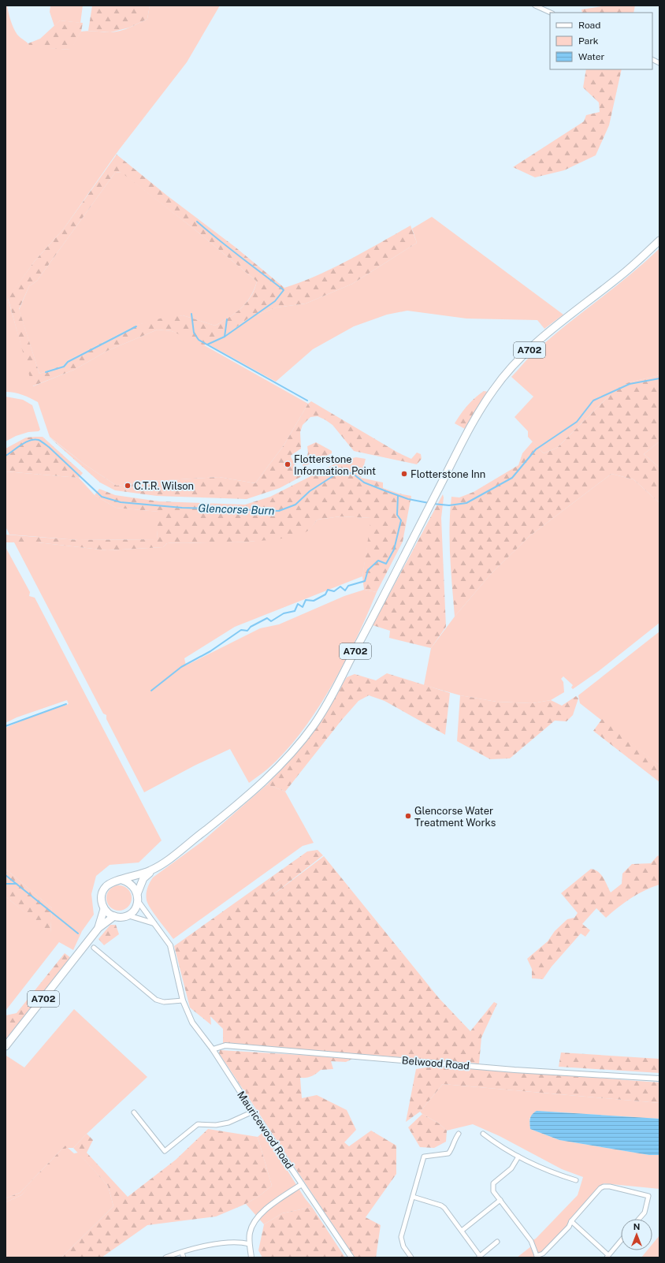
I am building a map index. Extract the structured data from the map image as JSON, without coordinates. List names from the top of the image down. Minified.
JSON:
{"streets":{"highway":["A702"],"street":["Belwood Road","Mauricewood Road"]},"crossings":[["A702","Mauricewood Road"],["Belwood Road","Mauricewood Road"]],"water":["Glencorse Burn"],"places":["Flotterstone Information Point","Flotterstone Inn","C.T.R. Wilson","Glencorse Water Treatment Works"],"legend":["Road","Park","Water"],"north":"top"}
